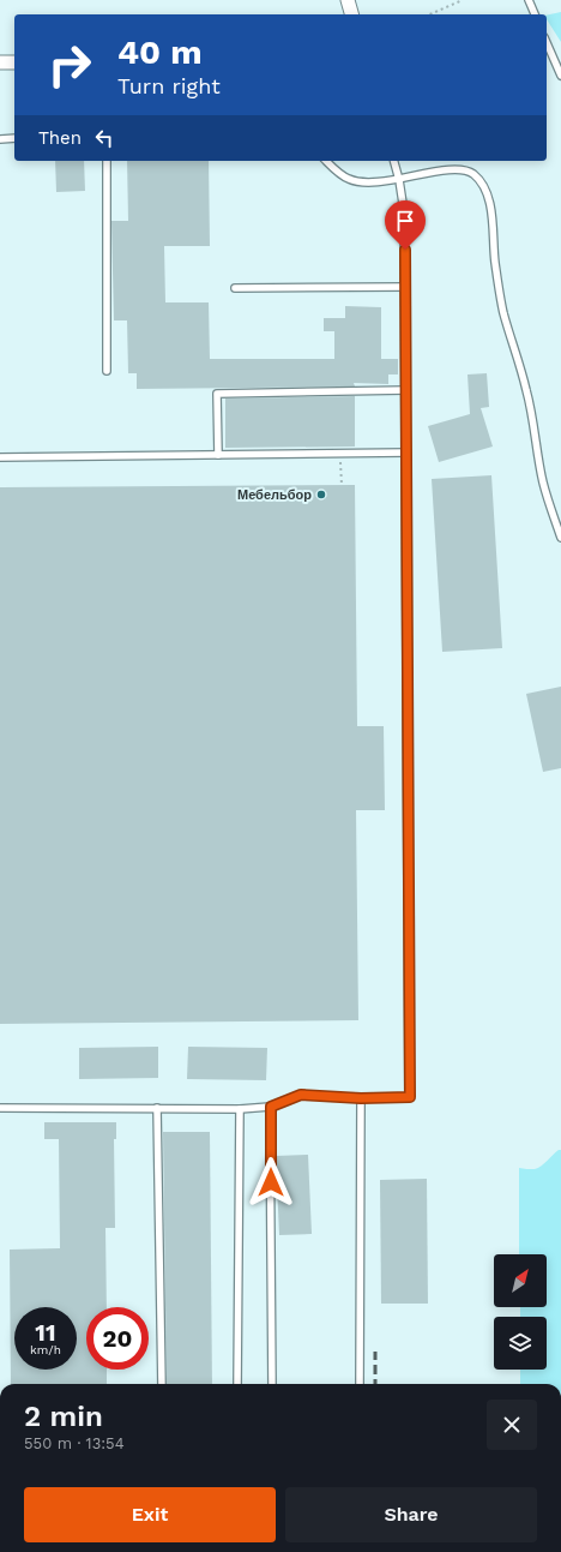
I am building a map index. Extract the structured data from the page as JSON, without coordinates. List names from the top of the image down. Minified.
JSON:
{"places":["Мебельбор"],"north":"top right","page":{"turn":["40 m","Turn right"],"then":"Then","speed":"11 km/h","limit":"20","heading":["2 min","550 m · 13:54"],"buttons":["Exit","Share"]}}
